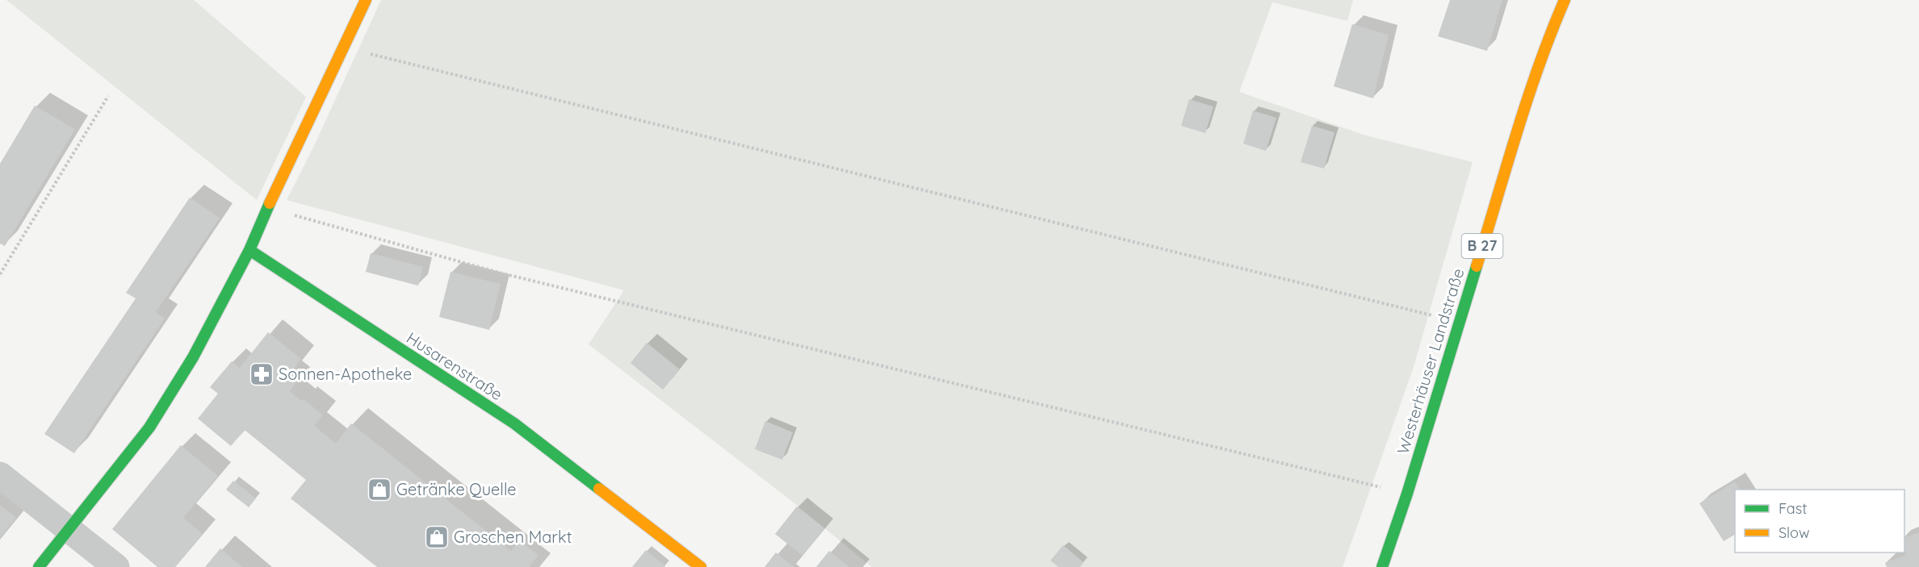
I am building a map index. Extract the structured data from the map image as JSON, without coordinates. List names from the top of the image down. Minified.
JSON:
{"streets":{"street":["B 27","Westerhäuser Landstraße","Husarenstraße"]},"places":{"pharmacy":["Sonnen-Apotheke"],"shop":["Getränke Quelle","Groschen Markt"]},"legend":["Fast","Slow"]}
